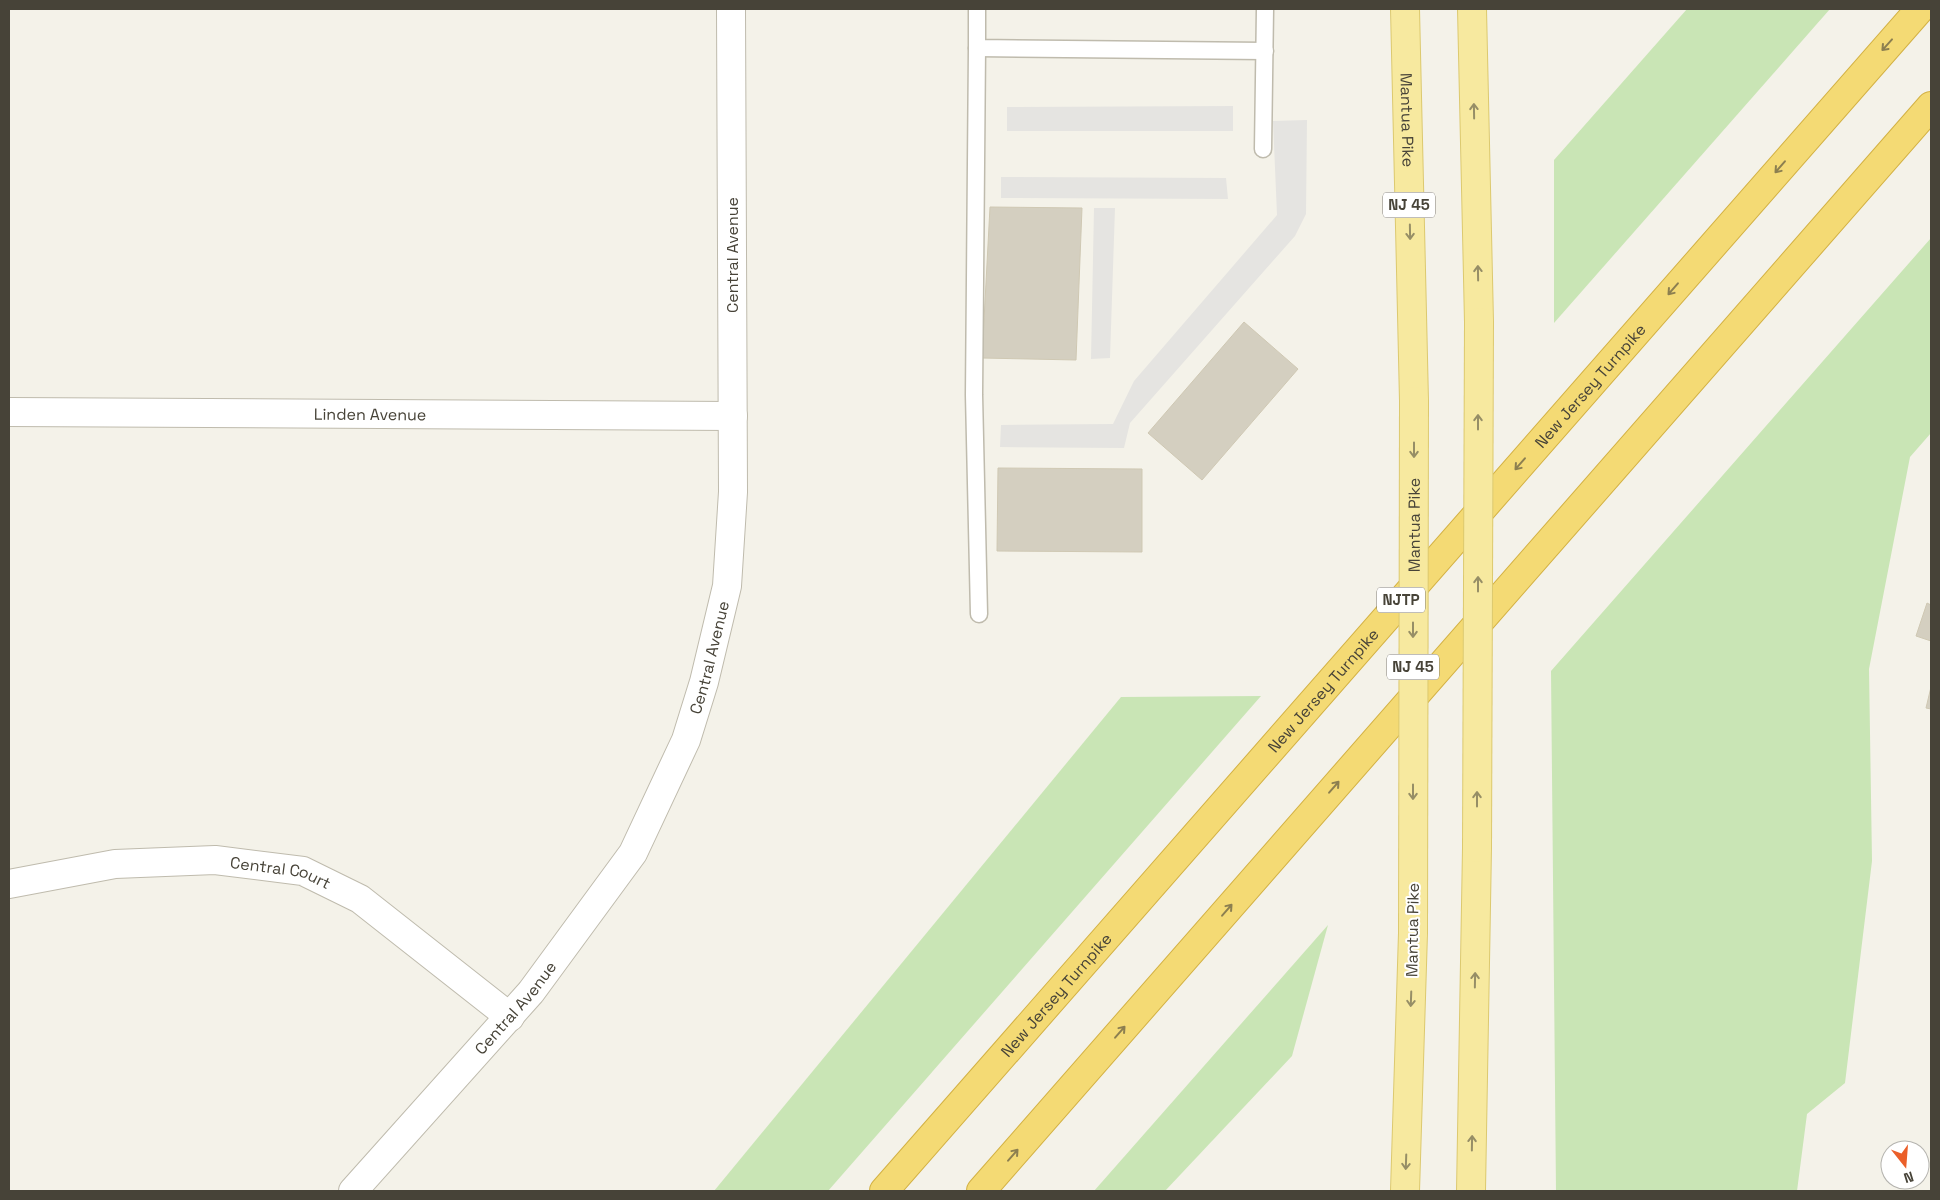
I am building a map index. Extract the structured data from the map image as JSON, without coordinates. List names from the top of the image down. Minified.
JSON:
{"streets":{"highway":["New Jersey Turnpike","NJTP"],"main road":["Mantua Pike","NJ 45"],"street":["Central Avenue","Linden Avenue","Central Court"]},"crossings":[["Central Avenue","Linden Avenue"],["Central Avenue","Central Court"]],"north":"bottom"}
